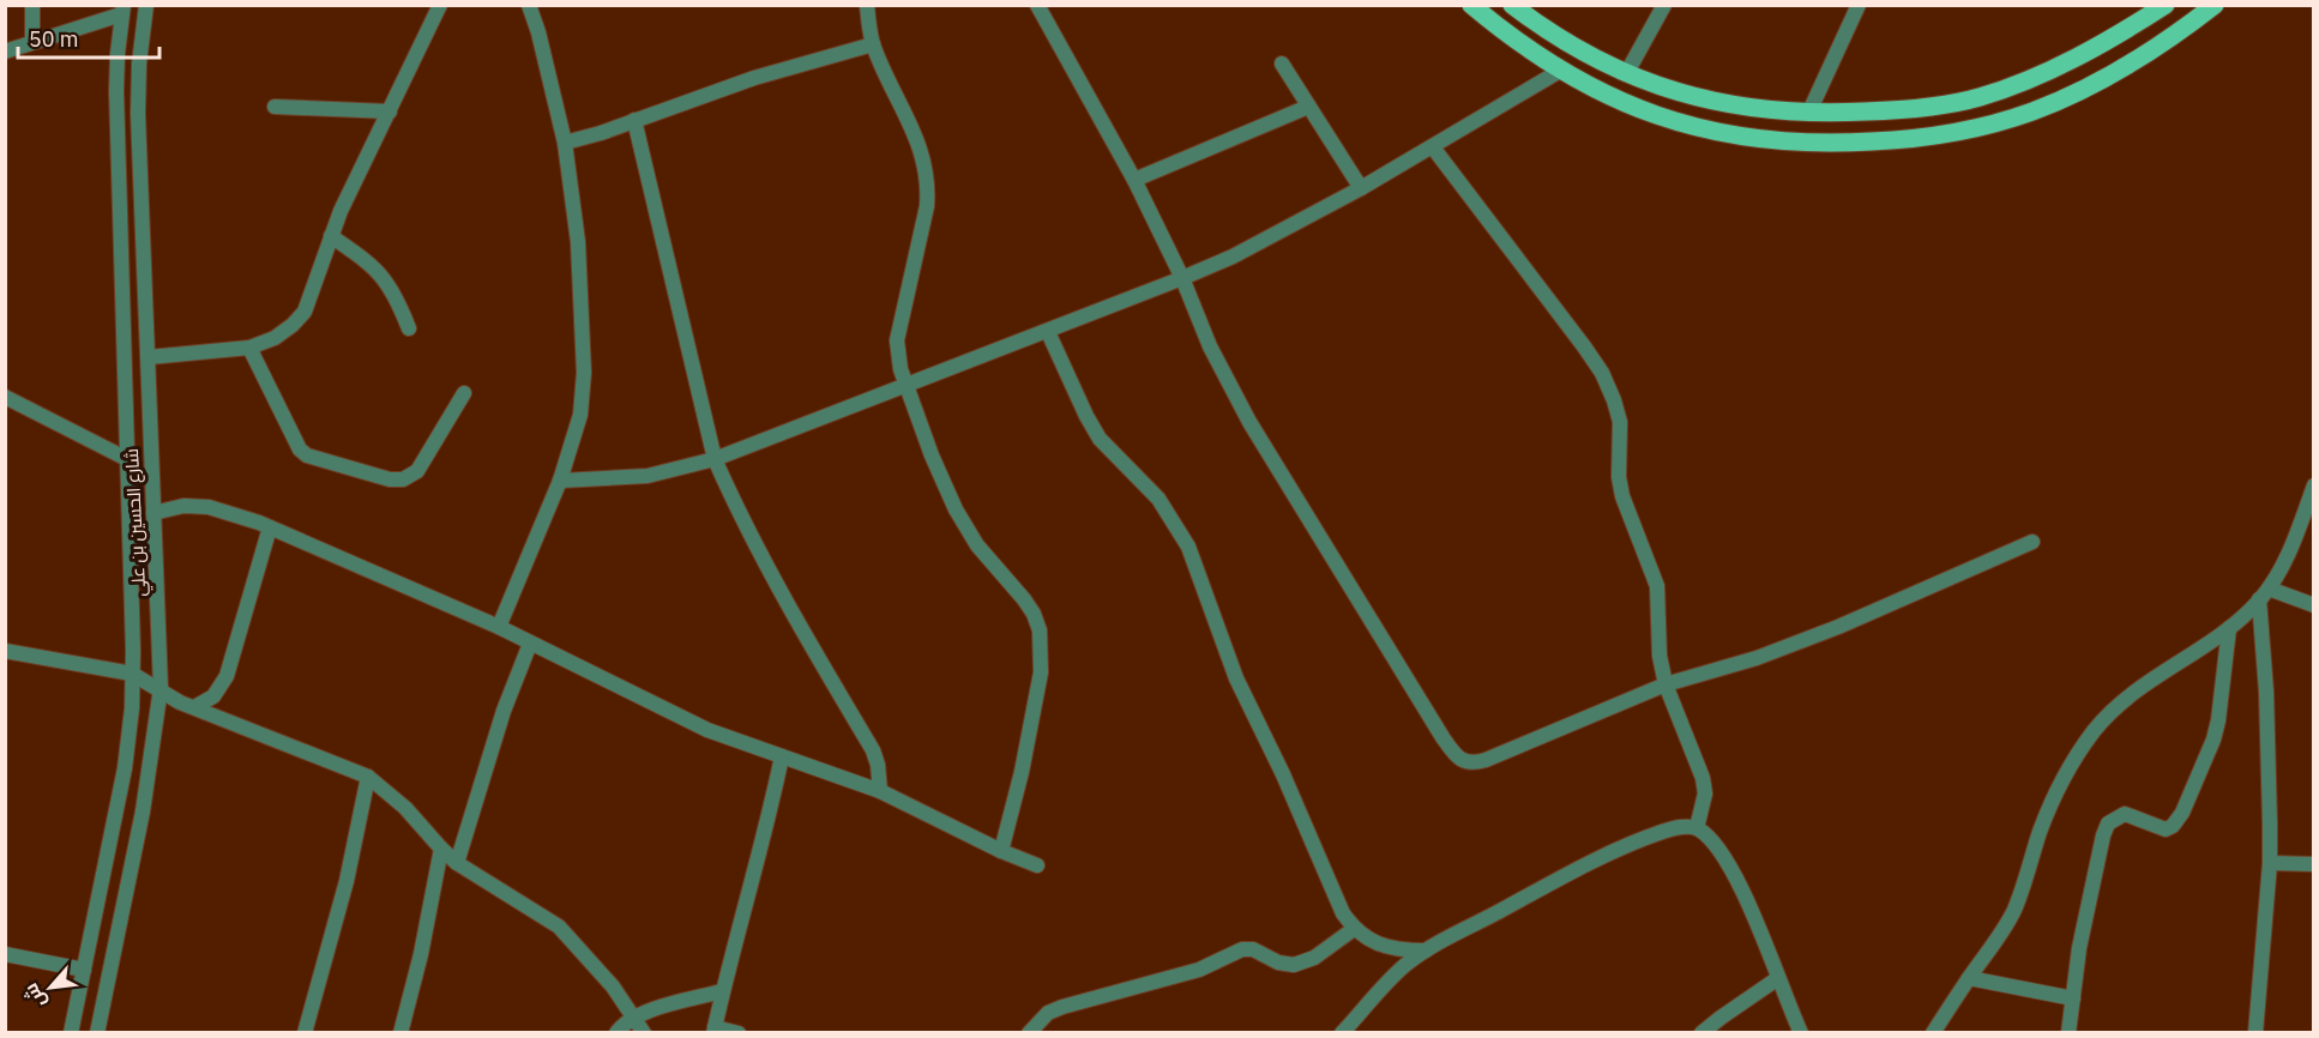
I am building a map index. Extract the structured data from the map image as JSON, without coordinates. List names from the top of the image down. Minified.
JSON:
{"streets":{"street":["شارع الحسين بن علي"]},"scale_bar":"50 m","north":"bottom left"}
